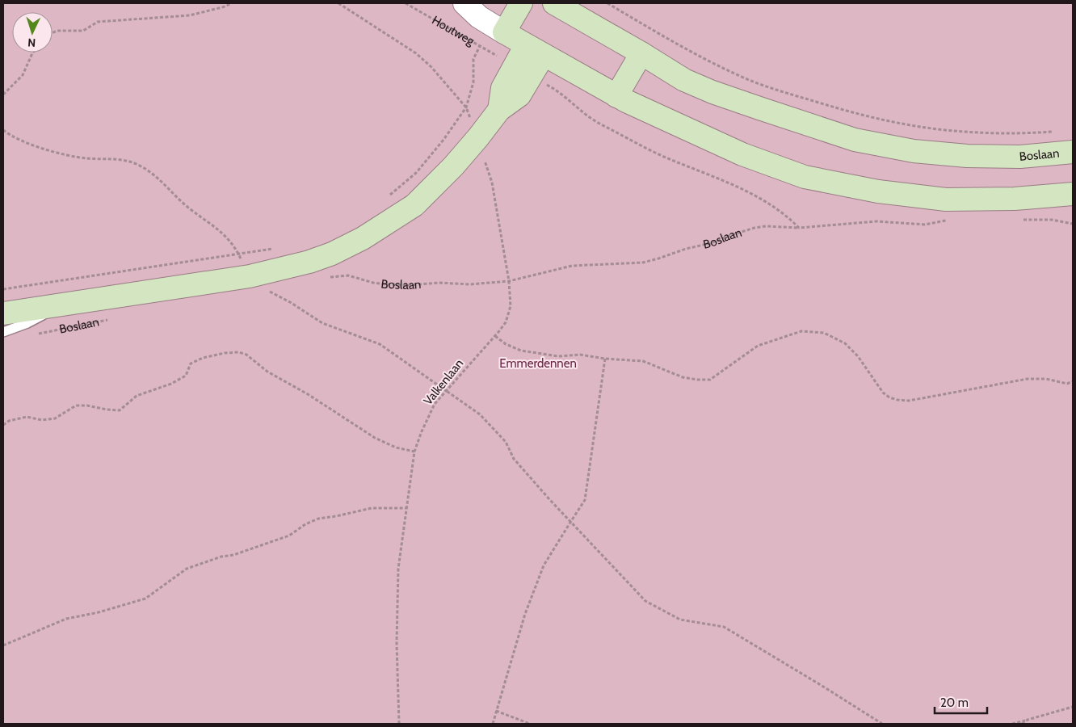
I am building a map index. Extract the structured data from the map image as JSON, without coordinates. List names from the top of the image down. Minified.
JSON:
{"streets":{"main road":["Houtweg","Boslaan"],"path":["Valkenlaan"]},"crossings":[["Houtweg","Boslaan"],["Boslaan","Valkenlaan"]],"parks":["Emmerdennen"],"scale_bar":"20 m","north":"bottom"}
